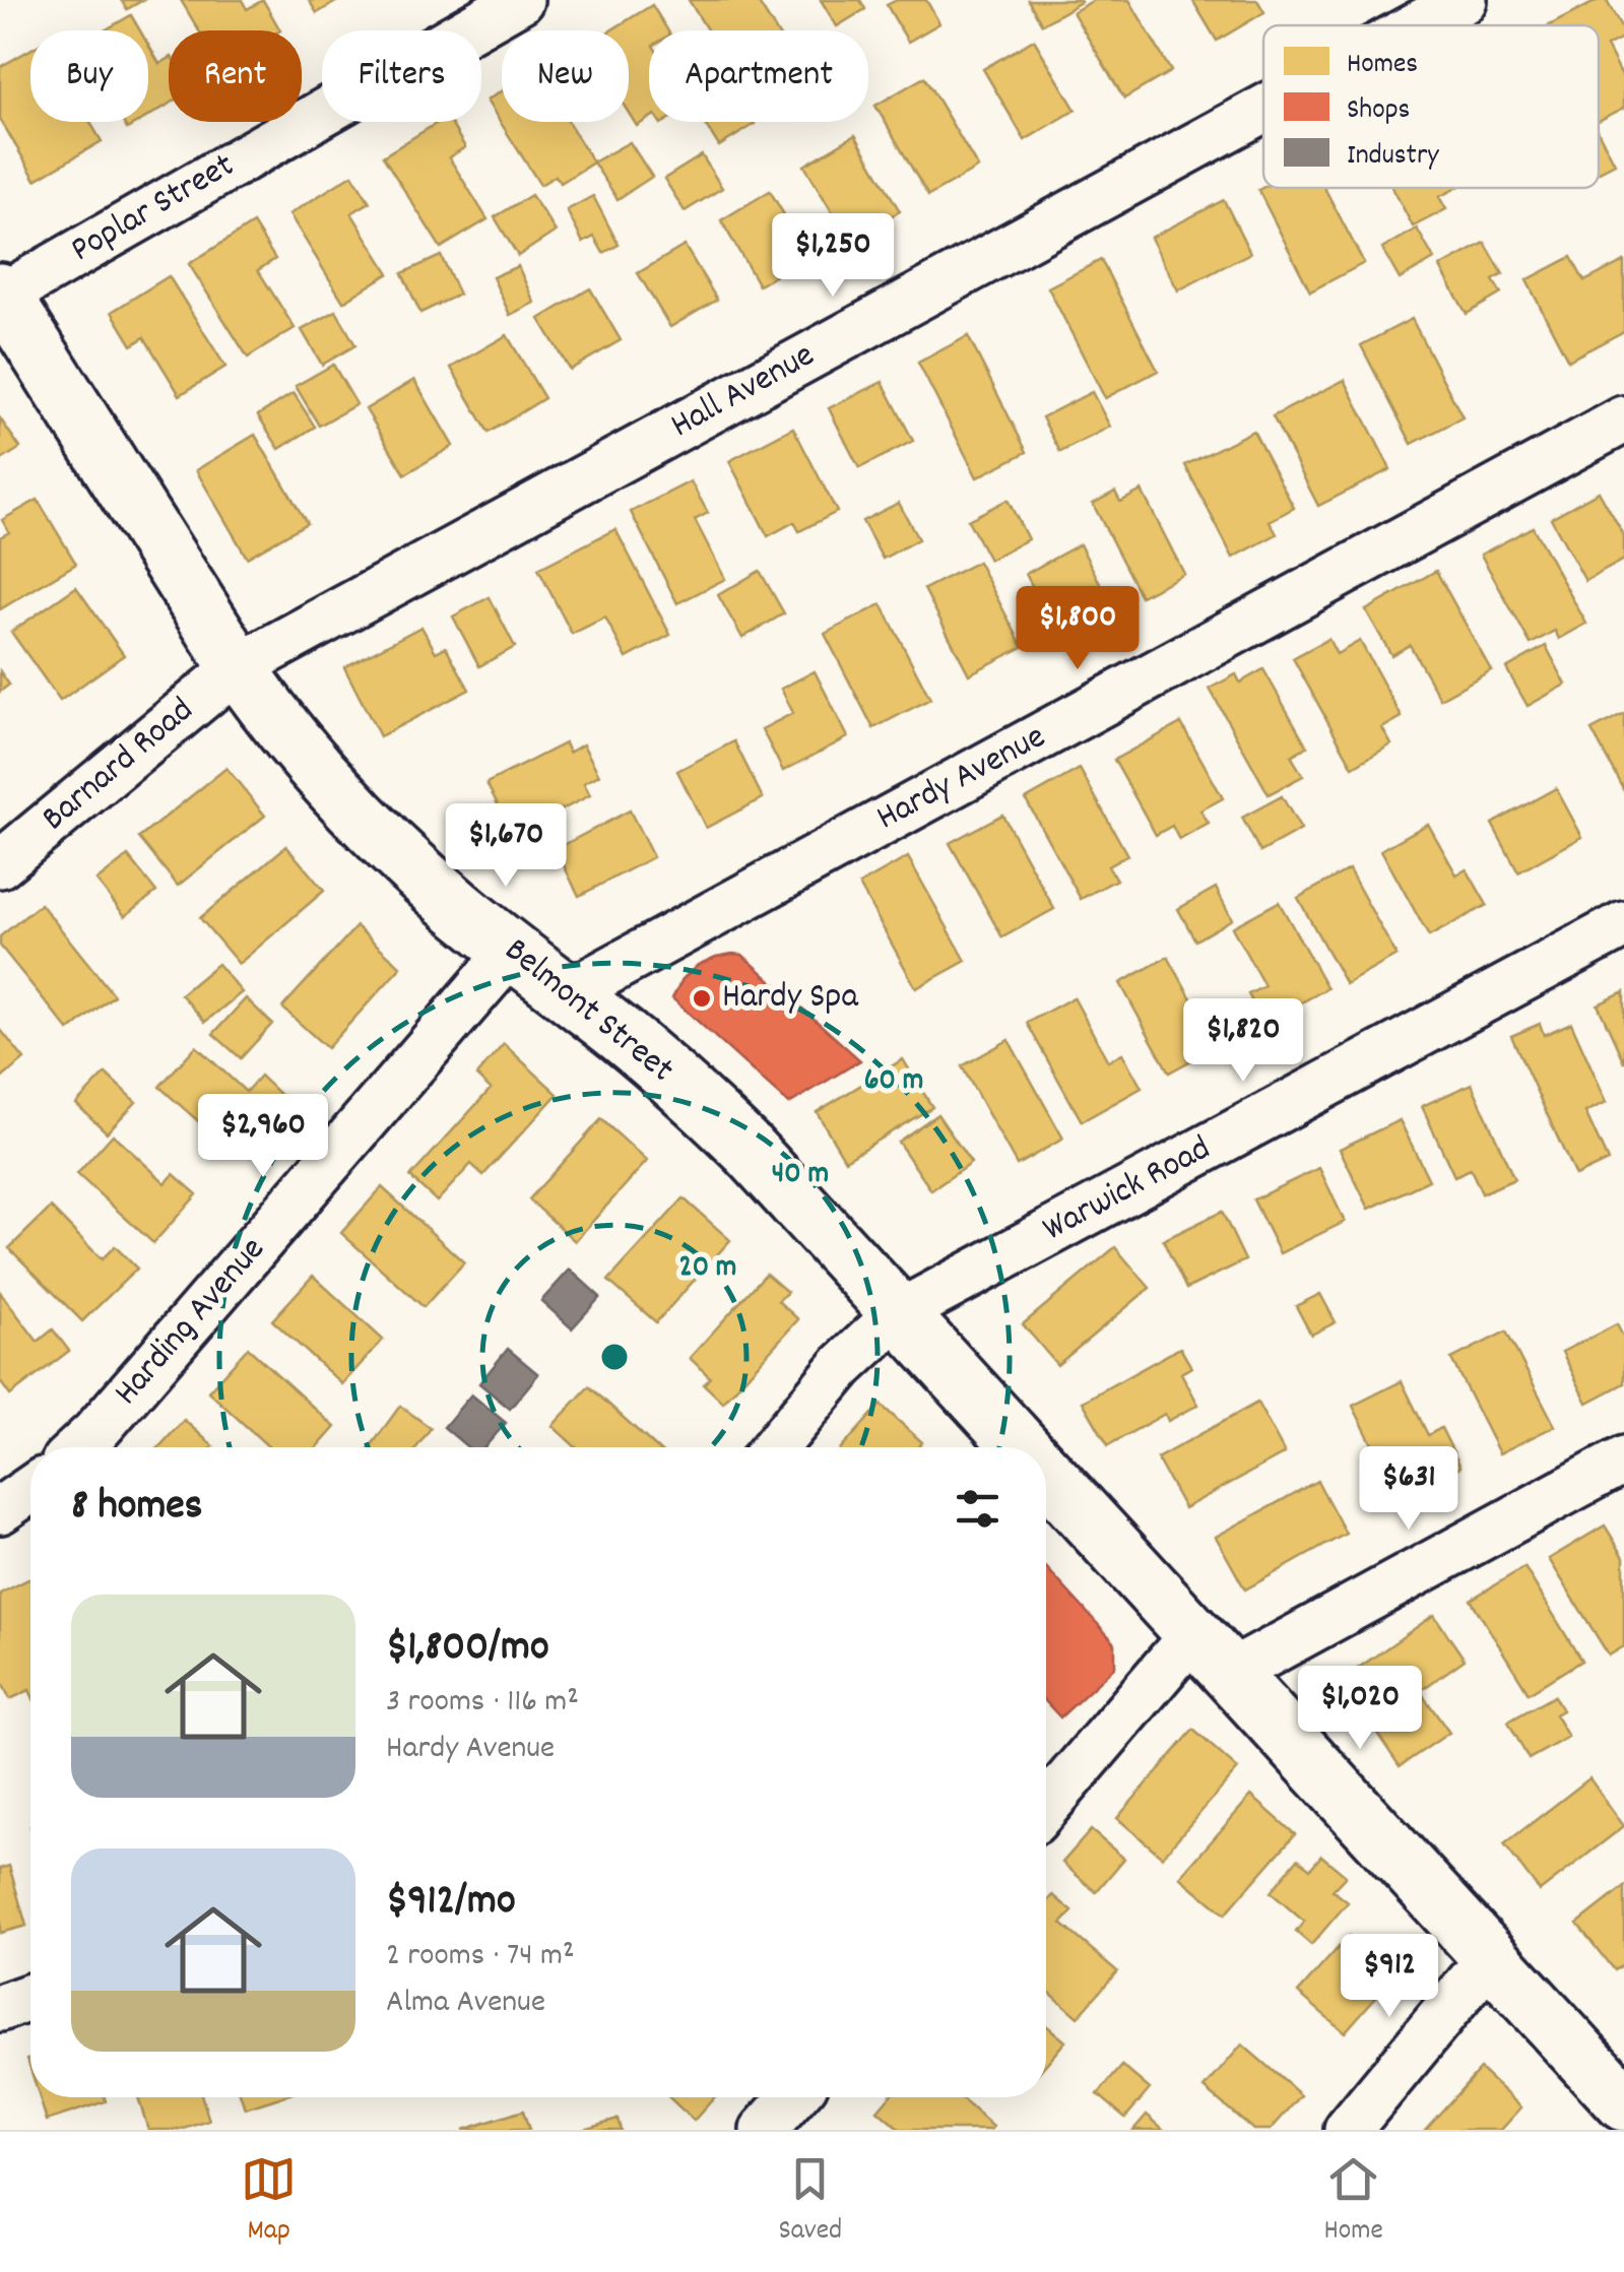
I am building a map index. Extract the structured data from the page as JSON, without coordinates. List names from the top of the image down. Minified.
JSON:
{"streets":{"main road":["Belmont Street"],"street":["Poplar Street","Hall Avenue","Barnard Road","Hardy Avenue","Warwick Road","Harding Avenue"]},"crossings":[["Poplar Street","Belmont Street"],["Hall Avenue","Barnard Road"],["Hall Avenue","Belmont Street"],["Barnard Road","Belmont Street"],["Hardy Avenue","Belmont Street"],["Belmont Street","Warwick Road"],["Belmont Street","Harding Avenue"]],"places":["Hardy Spa"],"legend":["Homes","Shops","Industry"],"page":{"chip":["Buy","Rent","Filters","New","Apartment"],"price":["$1,250","$1,800","$1,670","$1,820","$2,960","$631","$1,020","$912"],"heading":"8 homes","list":[{"name":"$1,800/mo","note":"3 rooms · 116 m² · Hardy Avenue"},{"name":"$912/mo","note":"2 rooms · 74 m² · Alma Avenue"}],"tabs":["Map","Saved","Home"]},"rings":["60 m","40 m","20 m"]}
